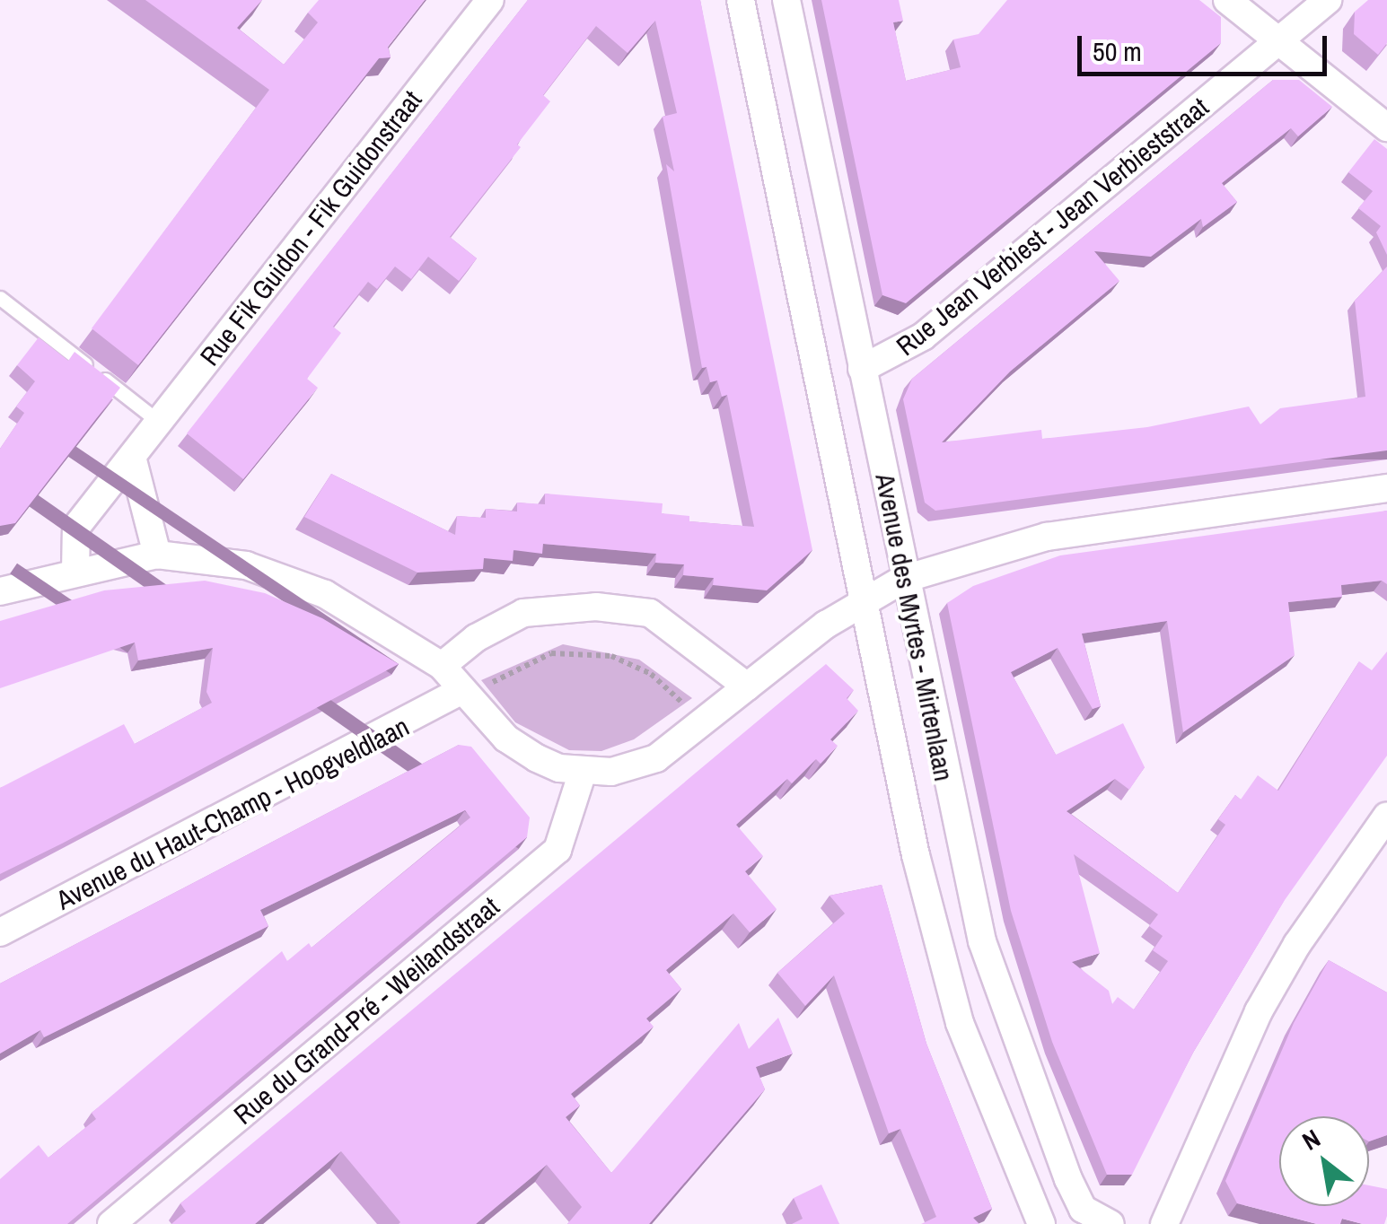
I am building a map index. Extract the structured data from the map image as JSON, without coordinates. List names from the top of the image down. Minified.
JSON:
{"streets":{"street":["Rue Jean Verbiest - Jean Verbieststraat","Rue Fik Guidon - Fik Guidonstraat","Avenue des Myrtes - Mirtenlaan","Avenue du Haut-Champ - Hoogveldlaan","Rue du Grand-Pré - Weilandstraat"]},"crossings":[["Rue Jean Verbiest - Jean Verbieststraat","Avenue des Myrtes - Mirtenlaan"]],"scale_bar":"50 m","north":"top left"}
